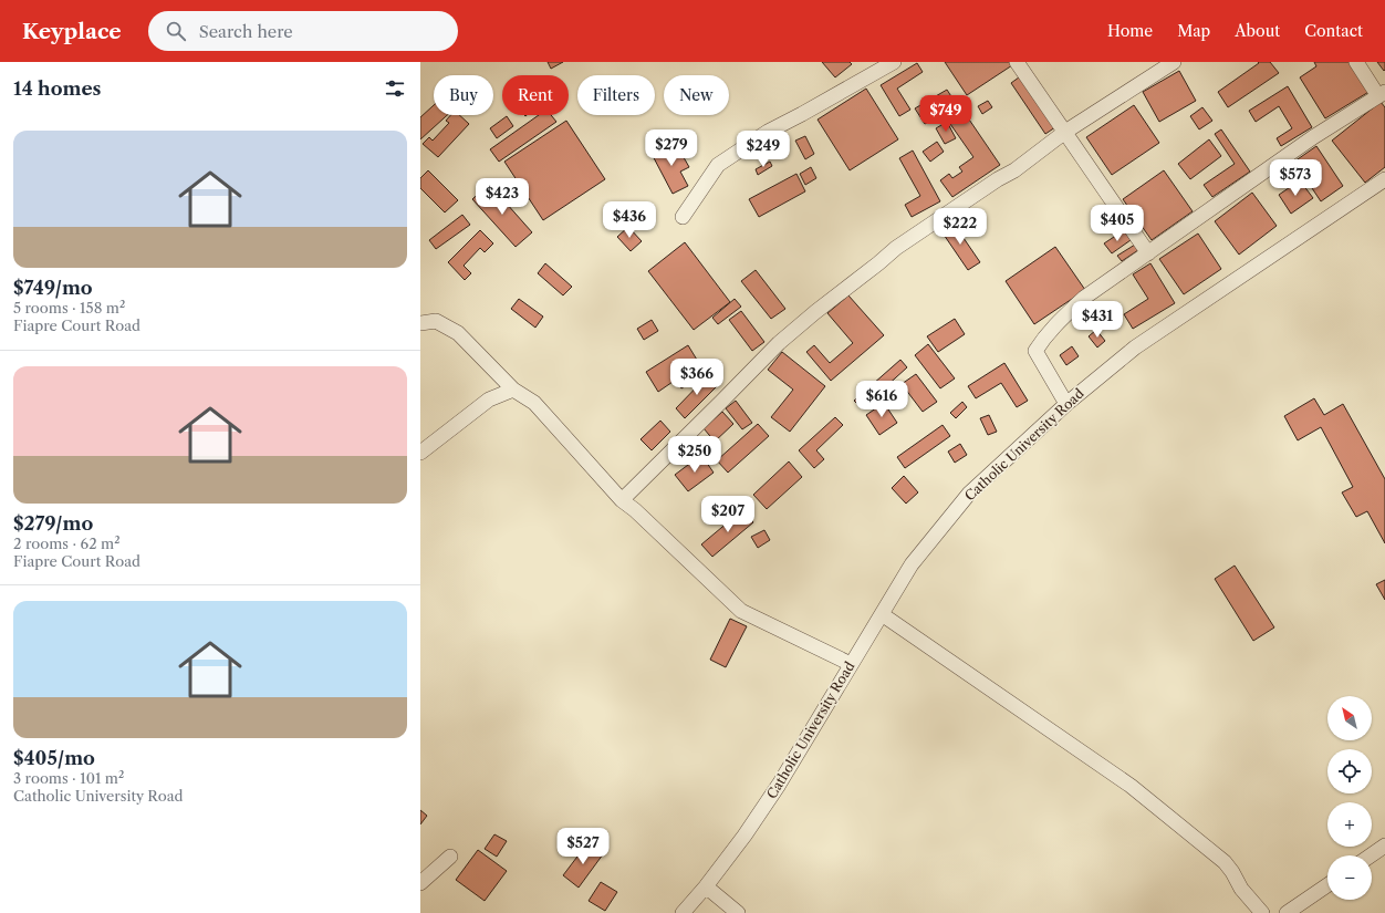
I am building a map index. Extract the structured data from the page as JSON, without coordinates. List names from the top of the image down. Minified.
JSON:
{"streets":{"street":["Catholic University Road"]},"north":"top left","page":{"header":"Keyplace","search":"Search here","nav":["Home","Map","About","Contact"],"heading":"14 homes","chip":["Buy","Rent","Filters","New"],"price":["$749","$279","$249","$573","$423","$436","$405","$222","$431","$366","$616","$250","$207","$527"],"list":[{"name":"$749/mo","note":"5 rooms · 158 m² · Fiapre Court Road"},{"name":"$279/mo","note":"2 rooms · 62 m² · Fiapre Court Road"},{"name":"$405/mo","note":"3 rooms · 101 m² · Catholic University Road"}],"map_buttons":["+","−"]}}
